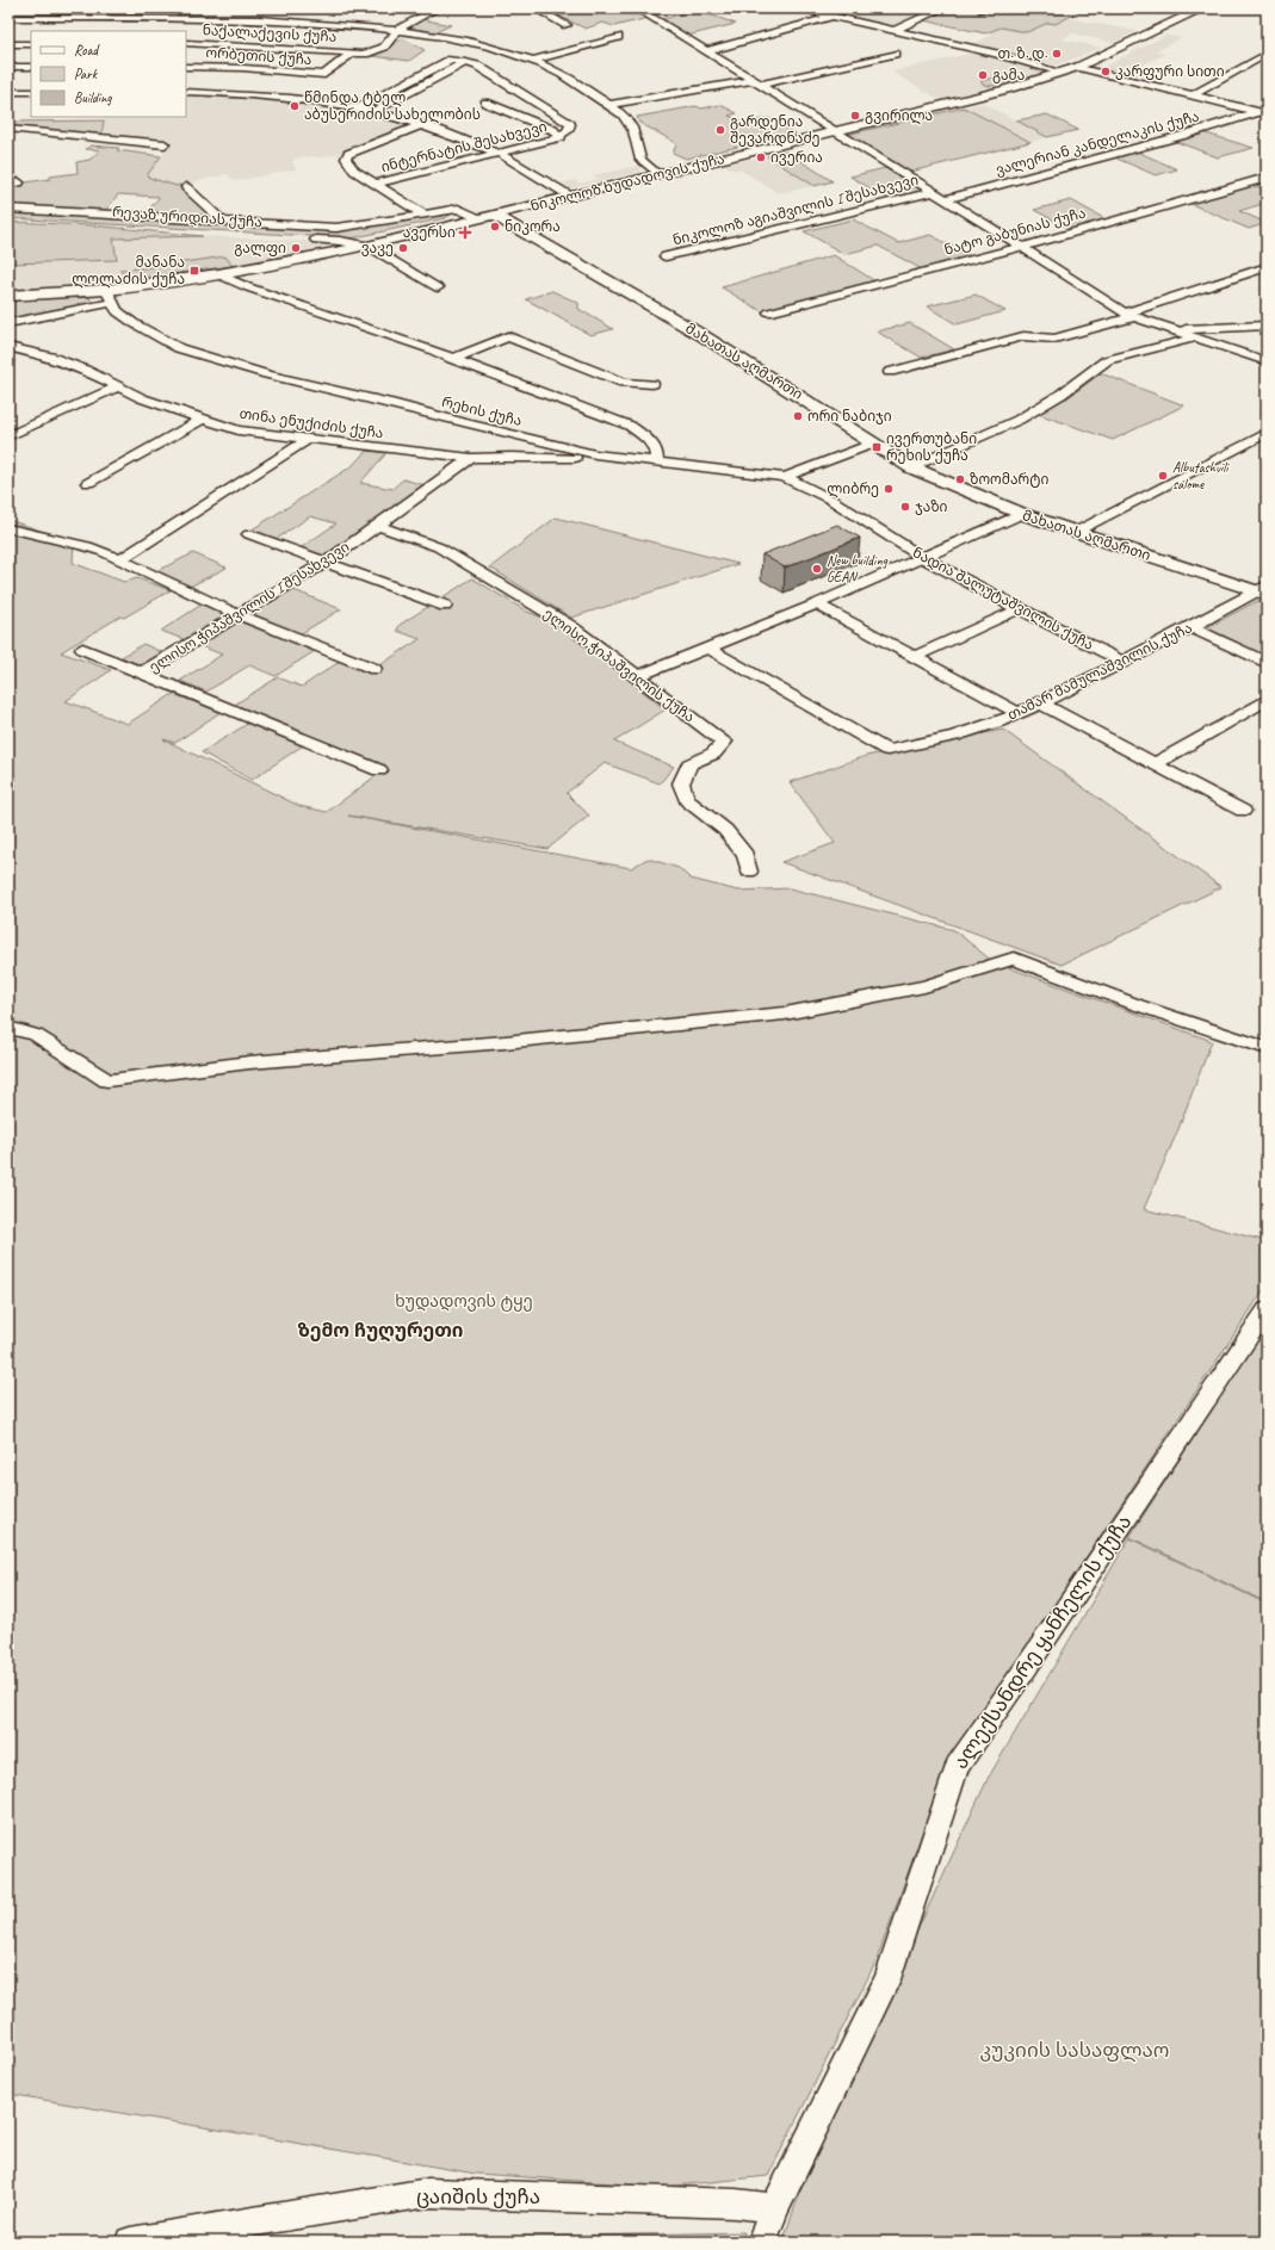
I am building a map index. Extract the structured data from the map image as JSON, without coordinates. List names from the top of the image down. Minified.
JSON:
{"streets":{"main road":["ნიკოლოზ ხუდადოვის ქუჩა","მახათას აღმართი"],"street":["ნაქალაქევის ქუჩა","ორბეთის ქუჩა","ვალერიან კანდელაკის ქუჩა","ინტერნატის შესახვევი","ნიკოლოზ აგიაშვილის I შესახვევი","რევაზ ურიდიას ქუჩა","ნატო გაბუნიას ქუჩა","რეხის ქუჩა","თინა ენუქიძის ქუჩა","ნადია შალუტაშვილის ქუჩა","ელისო ჭიპაშვილის I შესახვევი","ელისო ჭიპაშვილის ქუჩა","თამარ მამულაშვილის ქუჩა","ალექსანდრე ყანჩელის ქუჩა","ცაიშის ქუჩა"]},"crossings":[["ნაქალაქევის ქუჩა","ორბეთის ქუჩა"],["ნიკოლოზ ხუდადოვის ქუჩა","მახათას აღმართი"],["ნიკოლოზ ხუდადოვის ქუჩა","რეხის ქუჩა"],["მახათას აღმართი","რეხის ქუჩა"],["მახათას აღმართი","თამარ მამულაშვილის ქუჩა"],["რეხის ქუჩა","თინა ენუქიძის ქუჩა"],["რეხის ქუჩა","ნადია შალუტაშვილის ქუჩა"],["ნადია შალუტაშვილის ქუჩა","თამარ მამულაშვილის ქუჩა"],["ელისო ჭიპაშვილის I შესახვევი","ელისო ჭიპაშვილის ქუჩა"],["ალექსანდრე ყანჩელის ქუჩა","ცაიშის ქუჩა"]],"districts":["ზემო ჩუღურეთი"],"parks":["ხუდადოვის ტყე","კუკიის სასაფლაო"],"places":{"other":["თ. ზ. დ.","კარფური სითი","გამა","წმინდა ტბელ აბუსერიძის სახელობის","გვირილა","გარდენია შევარდნაძე","ივერია","ნიკორა","გალფი","ვაკე","ორი ნაბიჯი","Albutashvili salome","ზოომარტი","ლიბრე","ჯაზი","New building GEAN"],"health":["ავერსი"],"transit":["მანანა ლოლაძის ქუჩა","ივერთუბანი რეხის ქუჩა"]},"legend":["Road","Park","Building"]}
